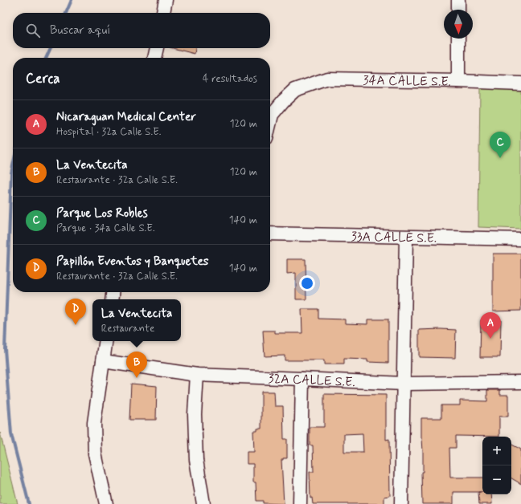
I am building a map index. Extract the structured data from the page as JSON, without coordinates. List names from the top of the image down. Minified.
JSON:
{"streets":{"street":["34A CALLE S.E.","33A CALLE S.E.","32A CALLE S.E."]},"north":"bottom","page":{"search":"Buscar aquí","heading":["Cerca","4 resultados"],"list":[{"mark":"A","name":"Nicaraguan Medical Center","note":"Hospital · 32a Calle S.E.","value":"120 m"},{"mark":"B","name":"La Ventecita","note":"Restaurante · 32a Calle S.E.","value":"120 m"},{"mark":"C","name":"Parque Los Robles","note":"Parque · 34a Calle S.E.","value":"140 m"},{"mark":"D","name":"Papillón Eventos y Banquetes","note":"Restaurante · 32a Calle S.E.","value":"140 m"}],"pins":["C","D","A","B"],"popup":["La Ventecita","Restaurante"],"map_buttons":["+","−"]}}
